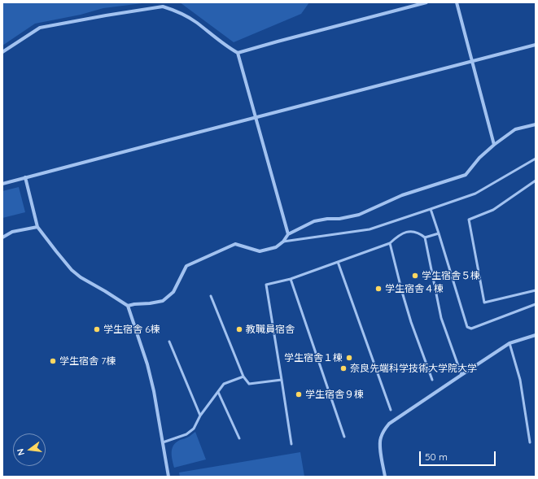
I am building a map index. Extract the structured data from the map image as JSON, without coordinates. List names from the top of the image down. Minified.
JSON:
{"places":["学生宿舎５棟","学生宿舎４棟","学生宿舎 6棟","教職員宿舎","学生宿舎１棟","学生宿舎 7棟","奈良先端科学技術大学院大学","学生宿舎９棟"],"scale_bar":"50 m","north":"left"}
